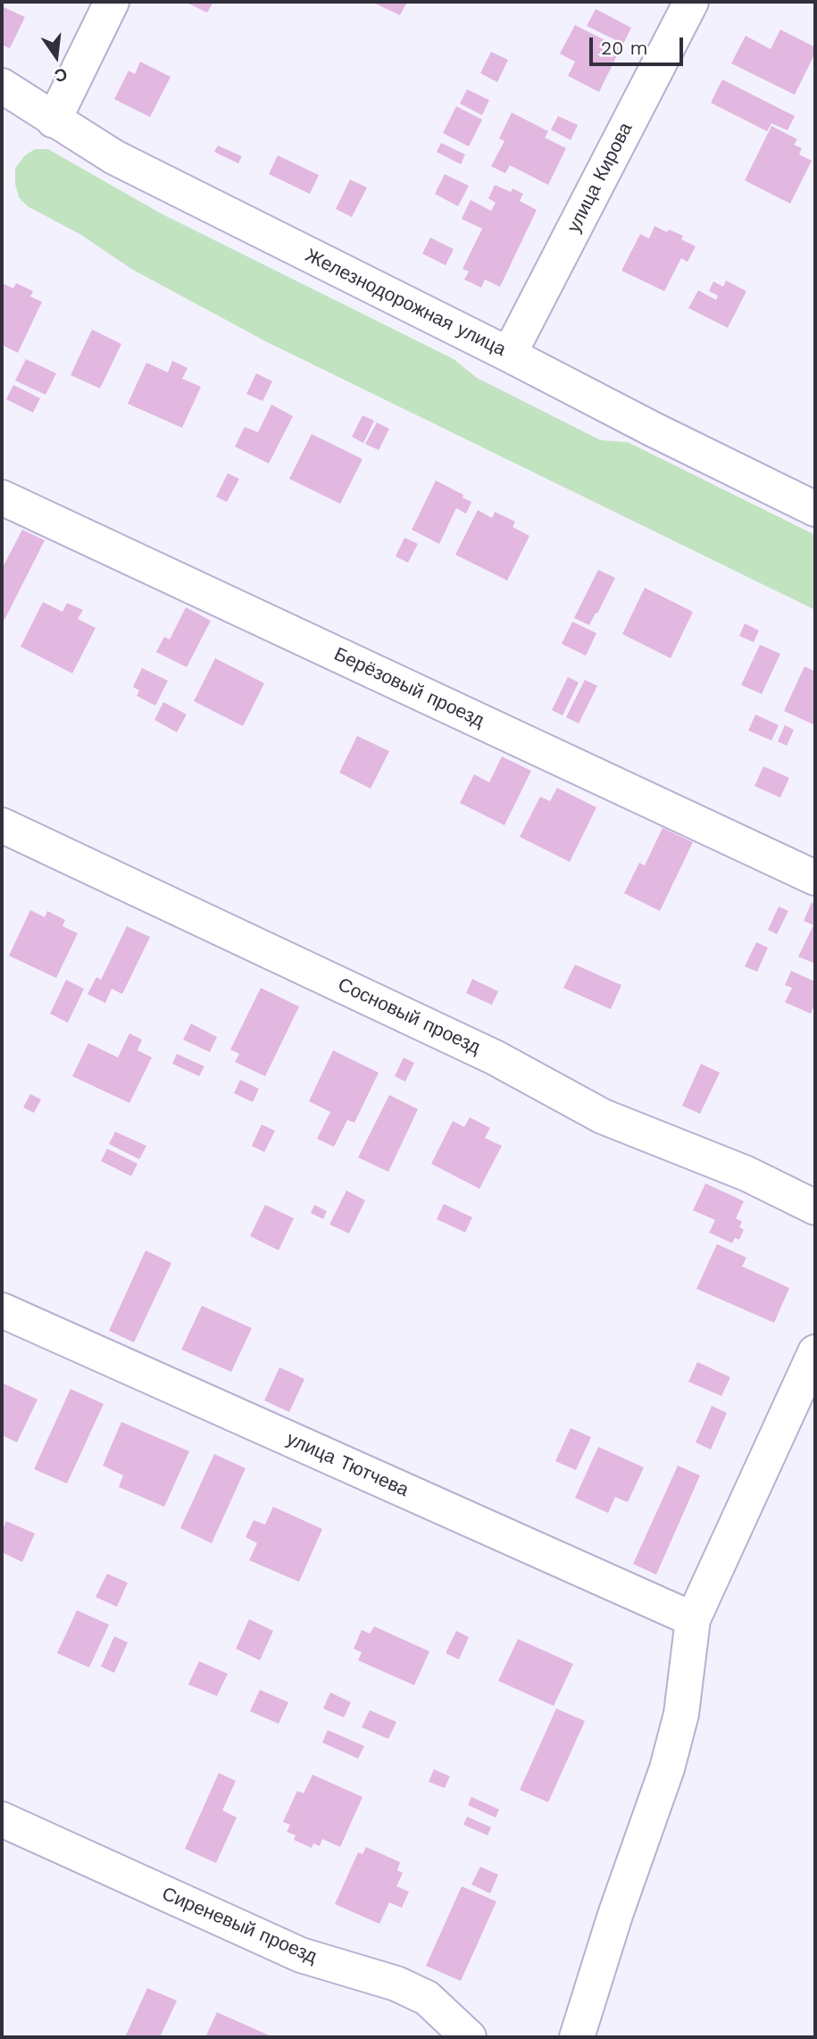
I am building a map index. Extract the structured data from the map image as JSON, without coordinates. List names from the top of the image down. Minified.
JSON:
{"streets":{"street":["улица Кирова","Железнодорожная улица","Берёзовый проезд","Сосновый проезд","улица Тютчева","Сиреневый проезд"]},"crossings":[["улица Кирова","Железнодорожная улица"]],"scale_bar":"20 m","north":"bottom"}
